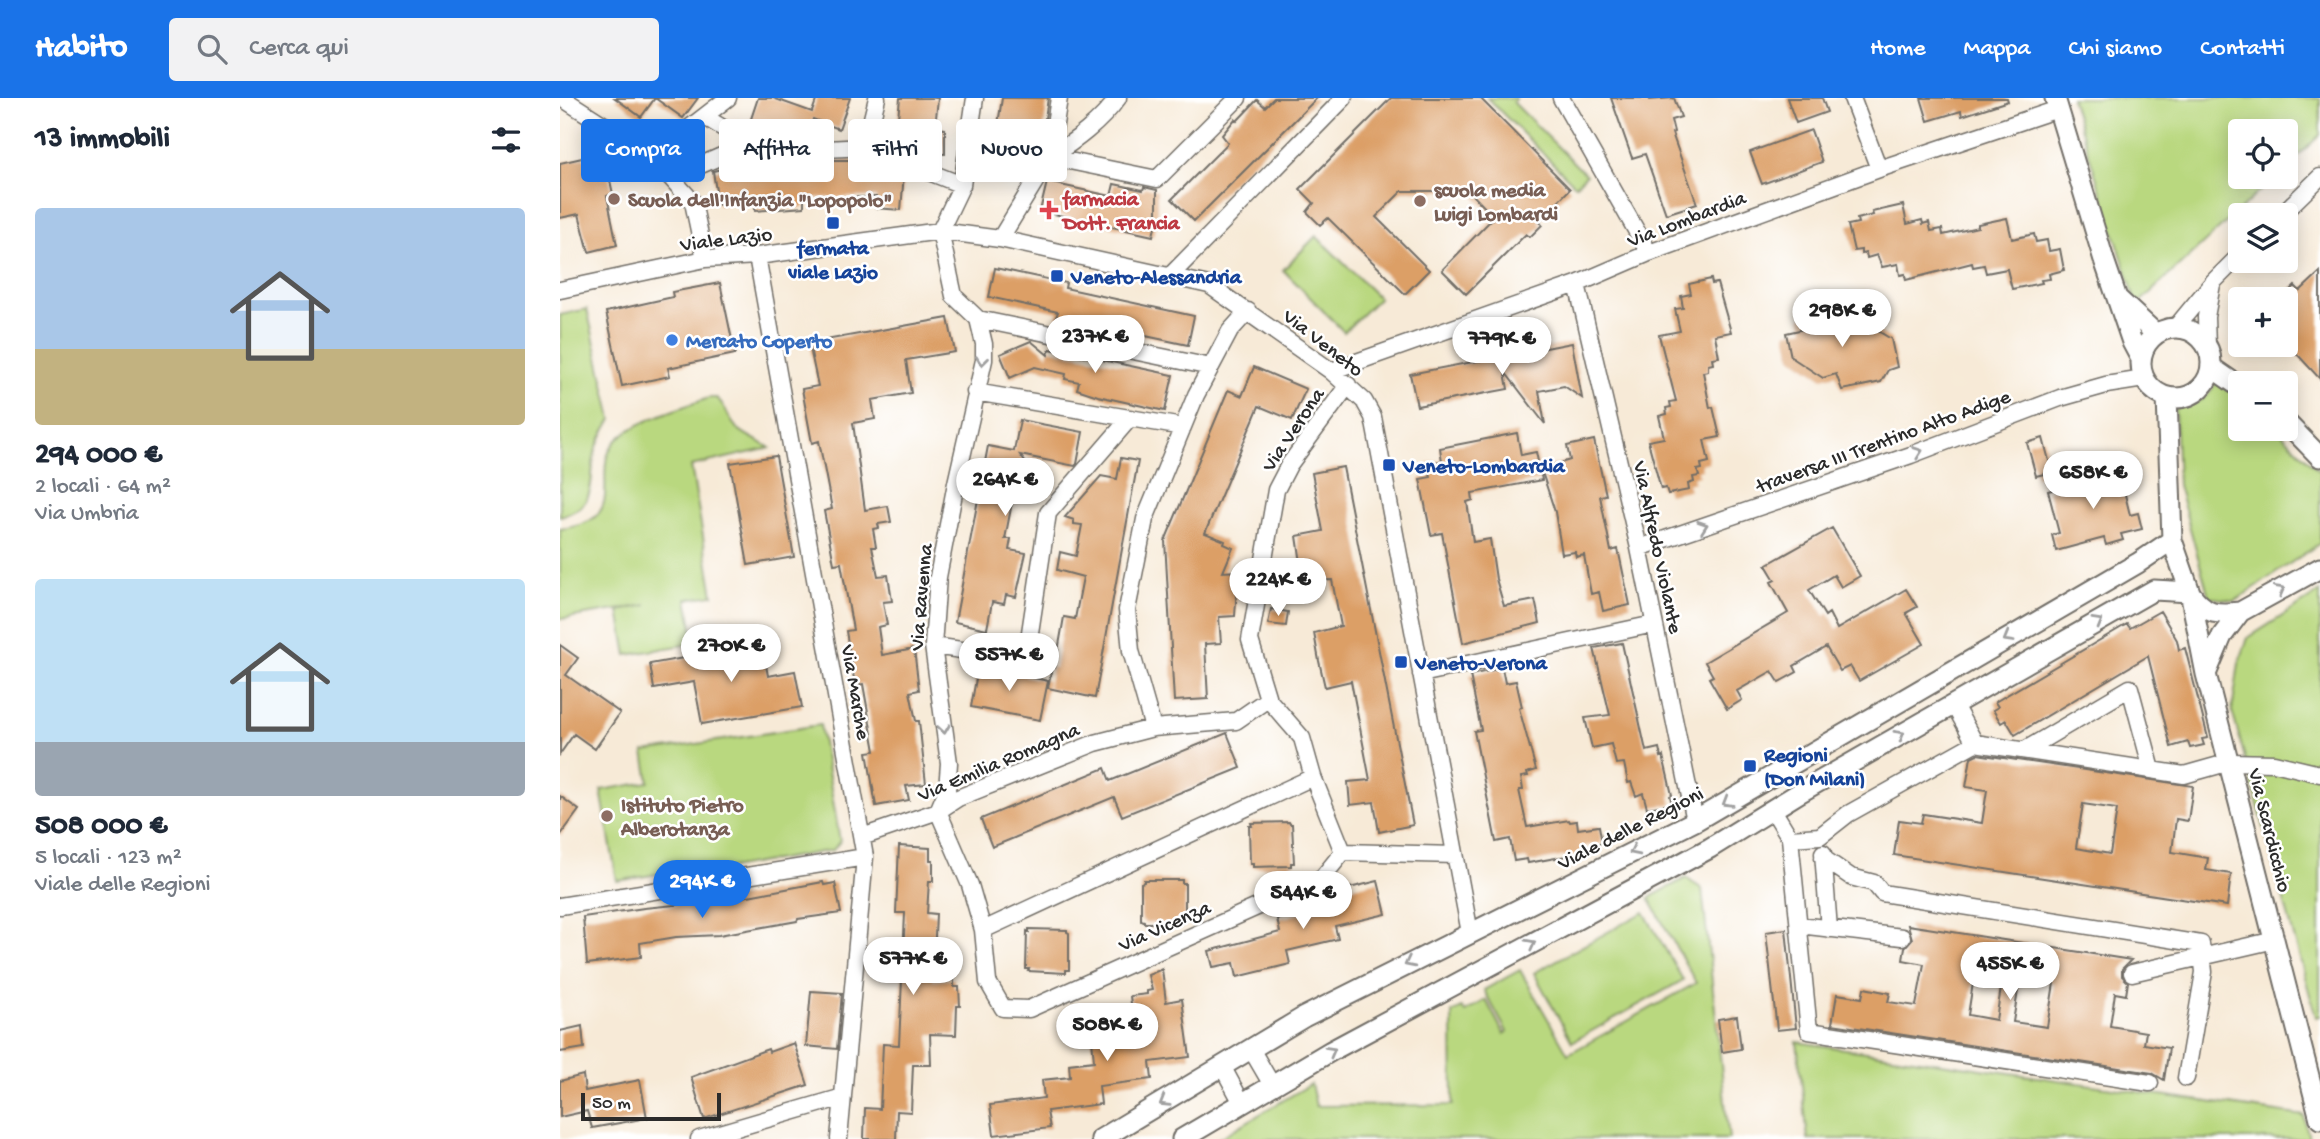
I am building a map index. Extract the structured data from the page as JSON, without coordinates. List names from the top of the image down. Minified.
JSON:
{"streets":{"street":["Via Lombardia","Viale Lazio","Via Veneto","Via Verona","traversa III Trentino Alto Adige","Via Alfredo Violante","Via Ravenna","Via Marche","Via Emilia Romagna","Viale delle Regioni","Via Scardicchio","Via Vicenza"]},"crossings":[["Via Lombardia","Via Veneto"],["Via Lombardia","Via Alfredo Violante"],["Viale Lazio","Via Veneto"],["Viale Lazio","Via Marche"],["Via Veneto","Via Verona"],["Via Veneto","Viale delle Regioni"],["Via Verona","Via Emilia Romagna"],["Via Verona","Via Vicenza"],["traversa III Trentino Alto Adige","Via Alfredo Violante"],["traversa III Trentino Alto Adige","Via Scardicchio"],["Via Alfredo Violante","Viale delle Regioni"],["Via Ravenna","Via Emilia Romagna"],["Via Ravenna","Via Vicenza"],["Via Marche","Via Emilia Romagna"],["Via Emilia Romagna","Via Vicenza"],["Viale delle Regioni","Via Scardicchio"]],"one_way":["traversa III Trentino Alto Adige","Via Ravenna"],"places":{"other":["Scuola dell'Infanzia \"Lopopolo\"","scuola media Luigi Lombardi","Mercato Coperto","Istituto Pietro Alberotanza"],"health":["farmacia Dott. Francia"],"transit":["fermata viale Lazio","Veneto-Alessandria","Veneto-Lombardia","Veneto-Verona","Regioni (Don Milani)"]},"scale_bar":"50 m","page":{"header":"Habito","search":"Cerca qui","nav":["Home","Mappa","Chi siamo","Contatti"],"heading":"13 immobili","map_buttons":["+","−"],"chip":["Compra","Affitta","Filtri","Nuovo"],"list":[{"name":"294 000 €","note":"2 locali · 64 m² · Via Umbria"},{"name":"508 000 €","note":"5 locali · 123 m² · Viale delle Regioni"}],"price":["298K €","237K €","779K €","658K €","264K €","224K €","270K €","557K €","294K €","544K €","577K €","455K €","508K €"],"scale":"50 m"}}
